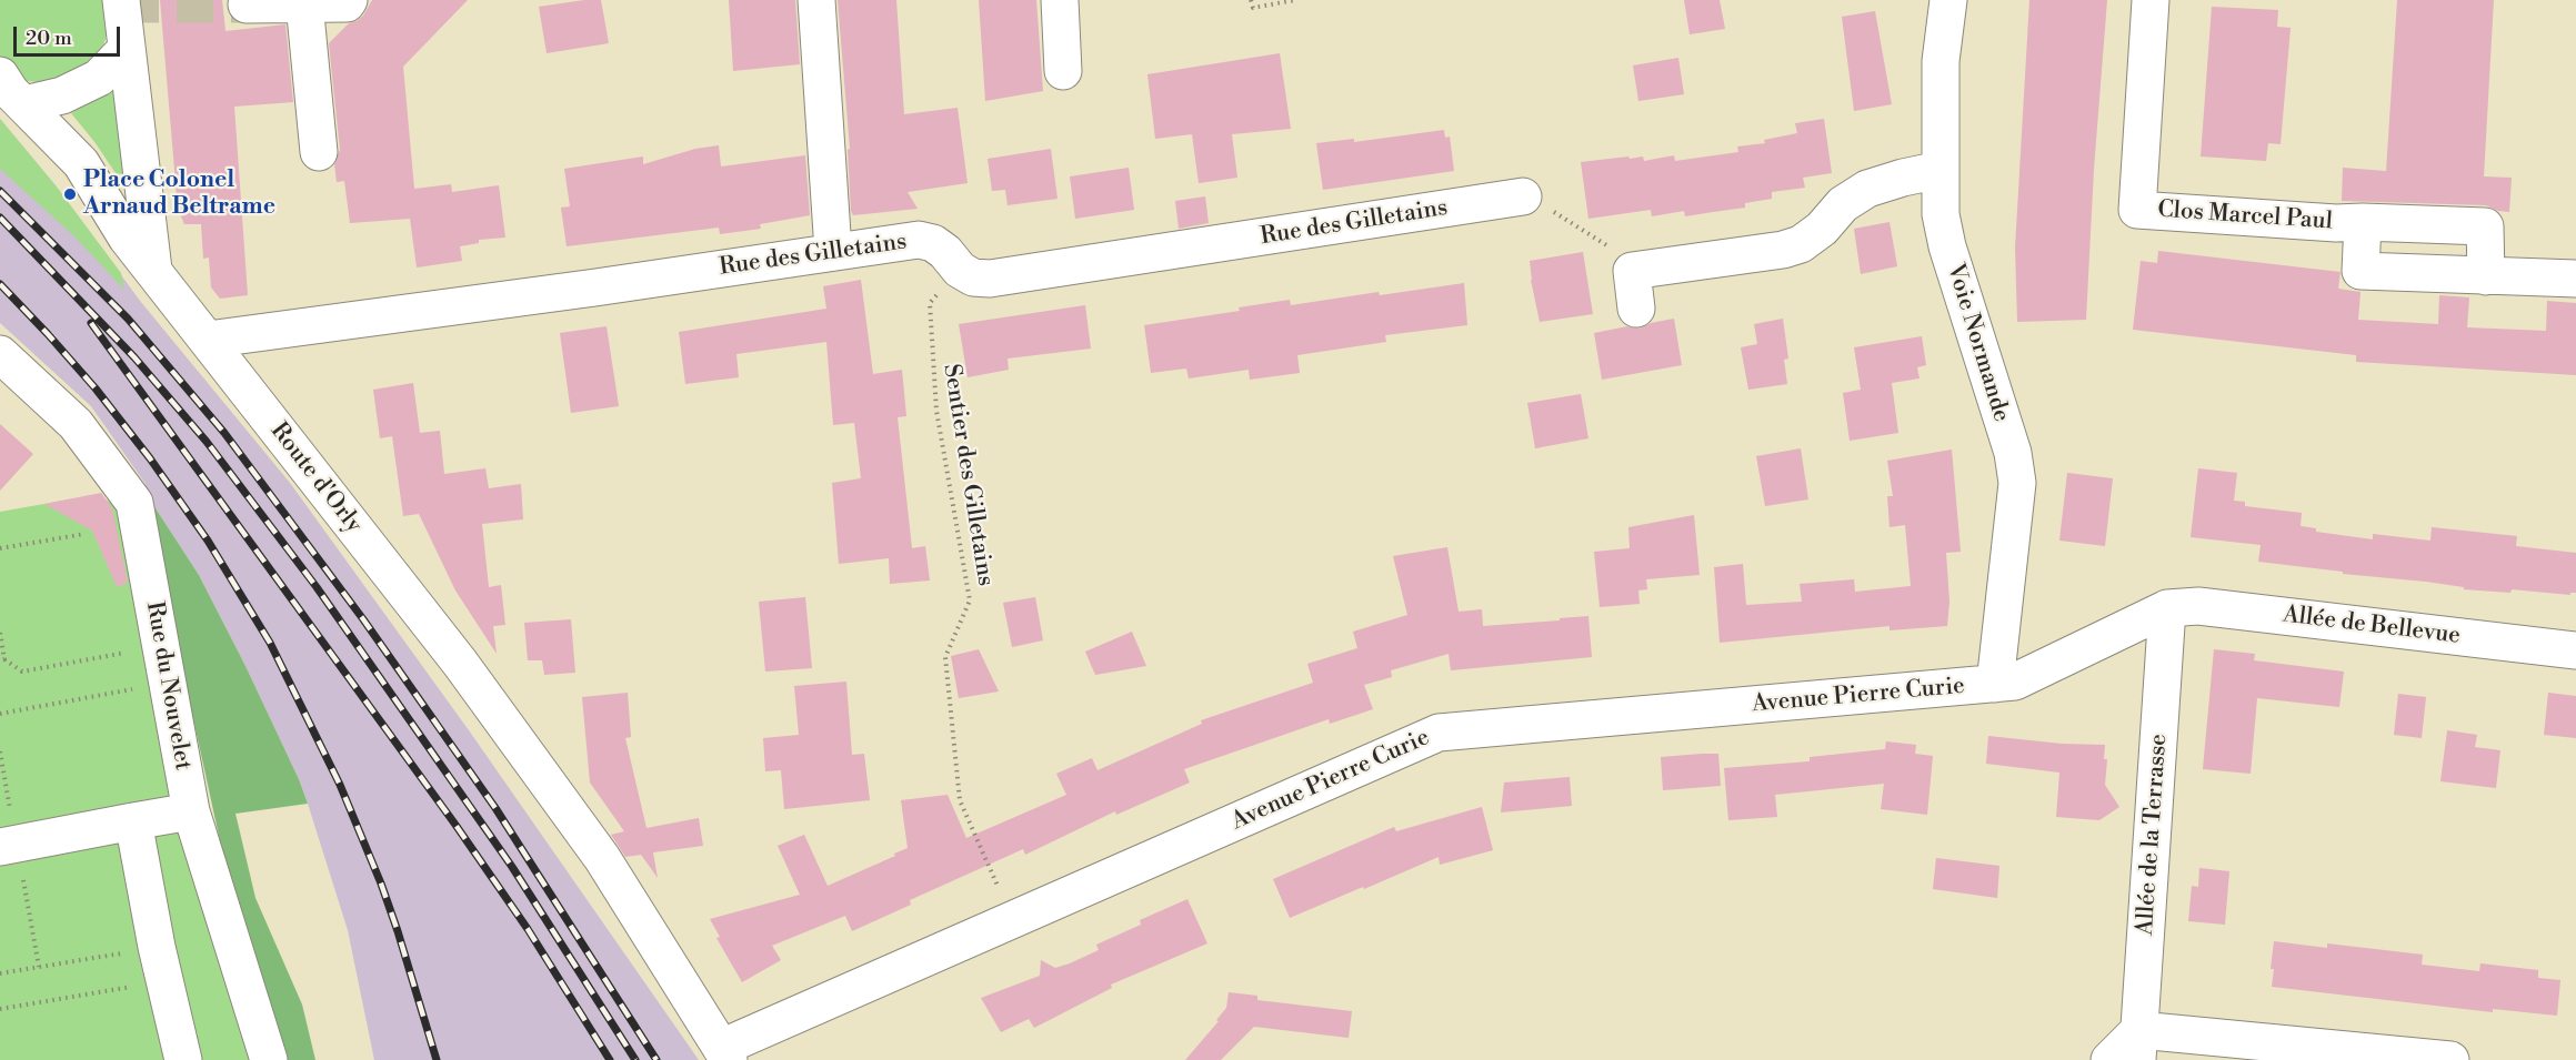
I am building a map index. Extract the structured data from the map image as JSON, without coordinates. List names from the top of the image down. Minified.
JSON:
{"streets":{"street":["Clos Marcel Paul","Rue des Gilletains","Voie Normande","Route d'Orly","Allée de Bellevue","Rue du Nouvelet","Avenue Pierre Curie","Allée de la Terrasse"],"path":["Sentier des Gilletains"]},"crossings":[["Rue des Gilletains","Sentier des Gilletains"],["Rue des Gilletains","Route d'Orly"],["Voie Normande","Avenue Pierre Curie"],["Sentier des Gilletains","Avenue Pierre Curie"],["Route d'Orly","Avenue Pierre Curie"],["Allée de Bellevue","Avenue Pierre Curie"],["Allée de Bellevue","Allée de la Terrasse"],["Avenue Pierre Curie","Allée de la Terrasse"]],"places":["Place Colonel Arnaud Beltrame"],"scale_bar":"20 m"}
